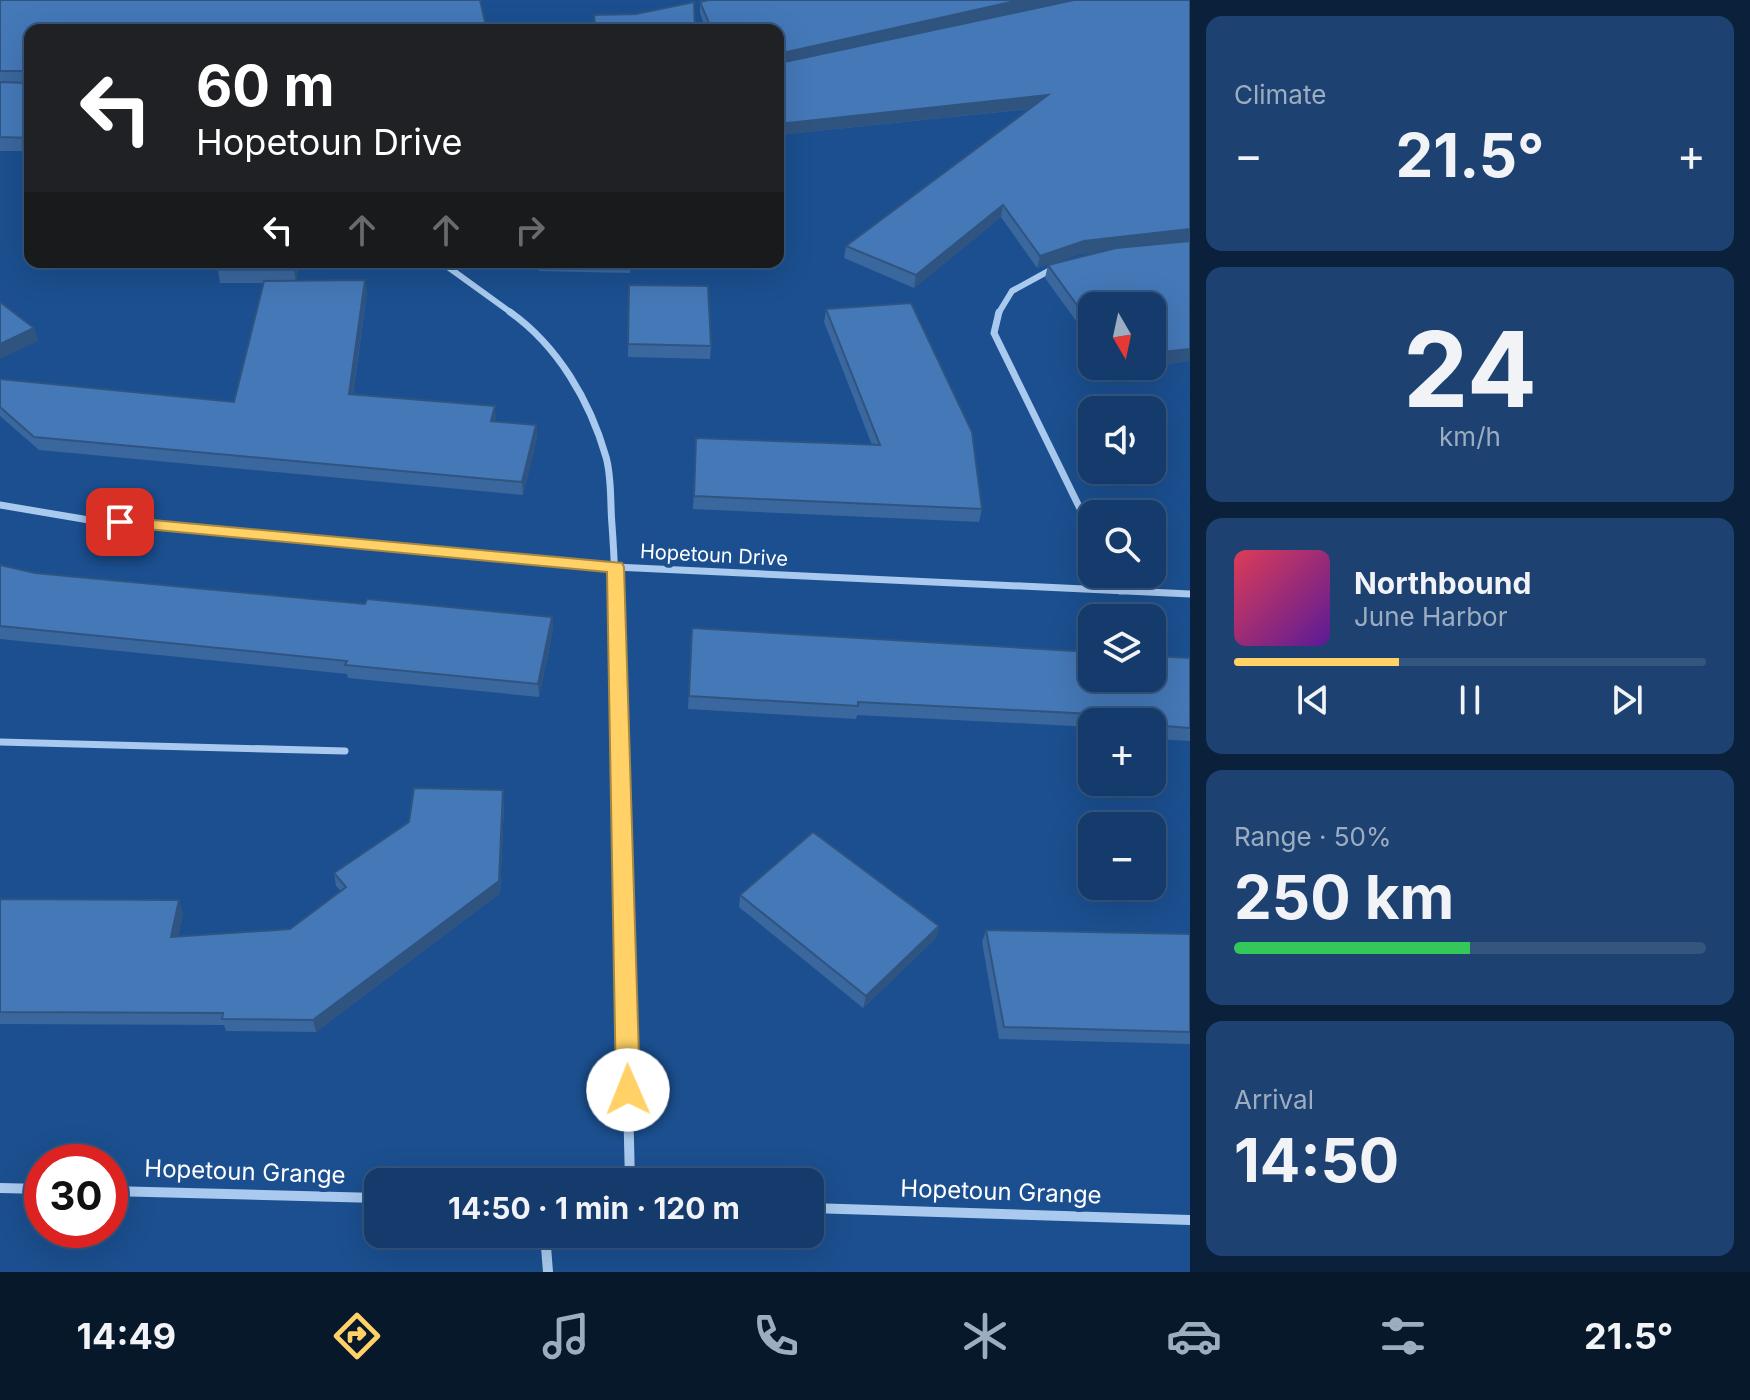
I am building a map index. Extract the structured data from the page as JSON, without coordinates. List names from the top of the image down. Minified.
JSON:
{"streets":{"street":["Hopetoun Drive","Hopetoun Grange"]},"north":"bottom","page":{"tile":["Climate",["24","km/h"],["Range · 50%","250 km"],["Arrival","14:50"]],"turn":["60 m","Hopetoun Drive"],"heat":["−","21.5°","+"],"map_buttons":["+","−"],"song":["Northbound","June Harbor"],"limit":"30","trip":"14:50 · 1 min · 120 m","tabs":["14:49","21.5°"]}}
